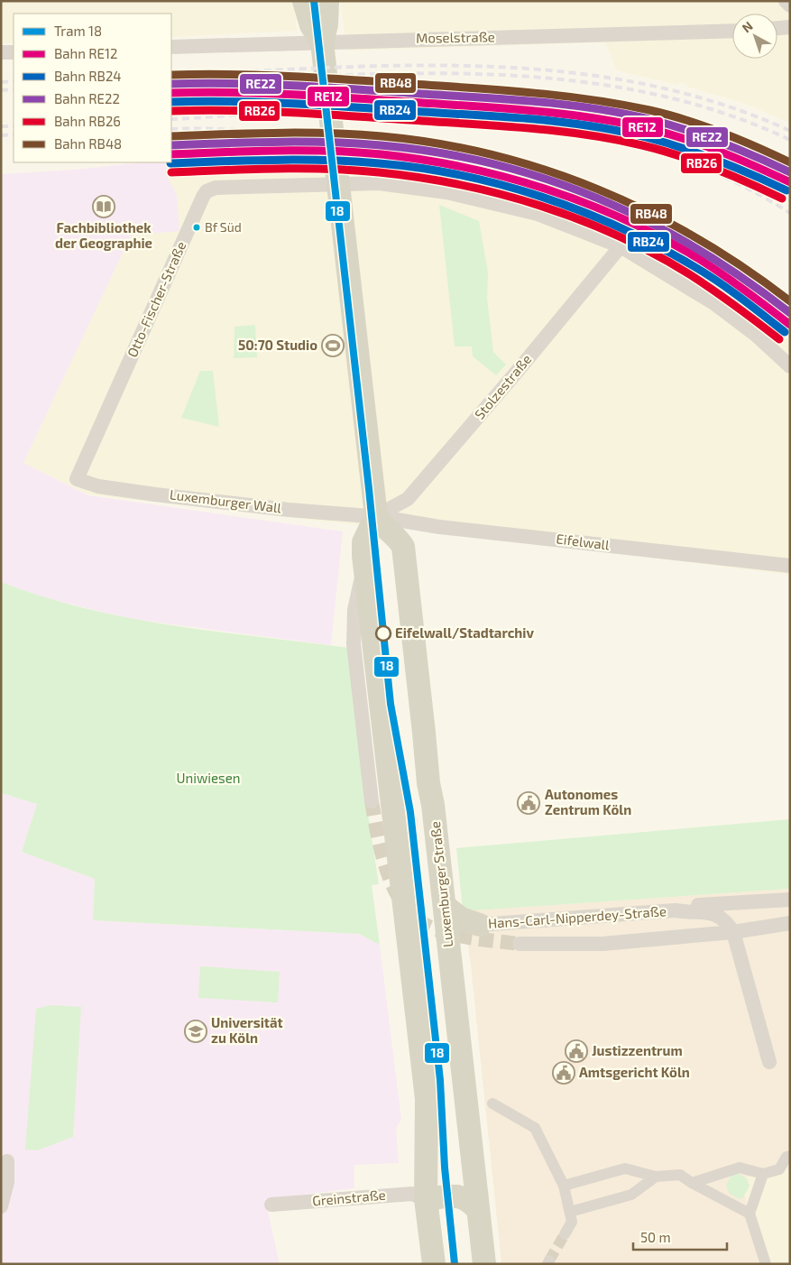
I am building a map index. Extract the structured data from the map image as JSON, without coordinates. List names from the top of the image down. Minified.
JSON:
{"streets":{"main road":["Luxemburger Straße"],"street":["Moselstraße","Otto-Fischer-Straße","Stolzestraße","Luxemburger Wall","Eifelwall","Hans-Carl-Nipperdey-Straße","Greinstraße"]},"crossings":[["Otto-Fischer-Straße","Stolzestraße"],["Otto-Fischer-Straße","Luxemburger Wall"],["Stolzestraße","Luxemburger Wall"],["Stolzestraße","Eifelwall"],["Stolzestraße","Luxemburger Straße"],["Luxemburger Wall","Eifelwall"],["Luxemburger Wall","Luxemburger Straße"],["Eifelwall","Luxemburger Straße"]],"parks":["Uniwiesen"],"places":{"library":["Fachbibliothek der Geographie"],"other":["Bf Süd","Eifelwall/Stadtarchiv"],"sports":["50:70 Studio"],"public building":["Autonomes Zentrum Köln","Justizzentrum","Amtsgericht Köln"],"school or university":["Universität zu Köln"]},"lines":["tram line 18","rail line RB48","rail line RE22","rail line RE12","rail line RB24","rail line RB26"],"legend":["Tram 18","Bahn RE12","Bahn RB24","Bahn RE22","Bahn RB26","Bahn RB48"],"scale_bar":"50 m","north":"top left"}
